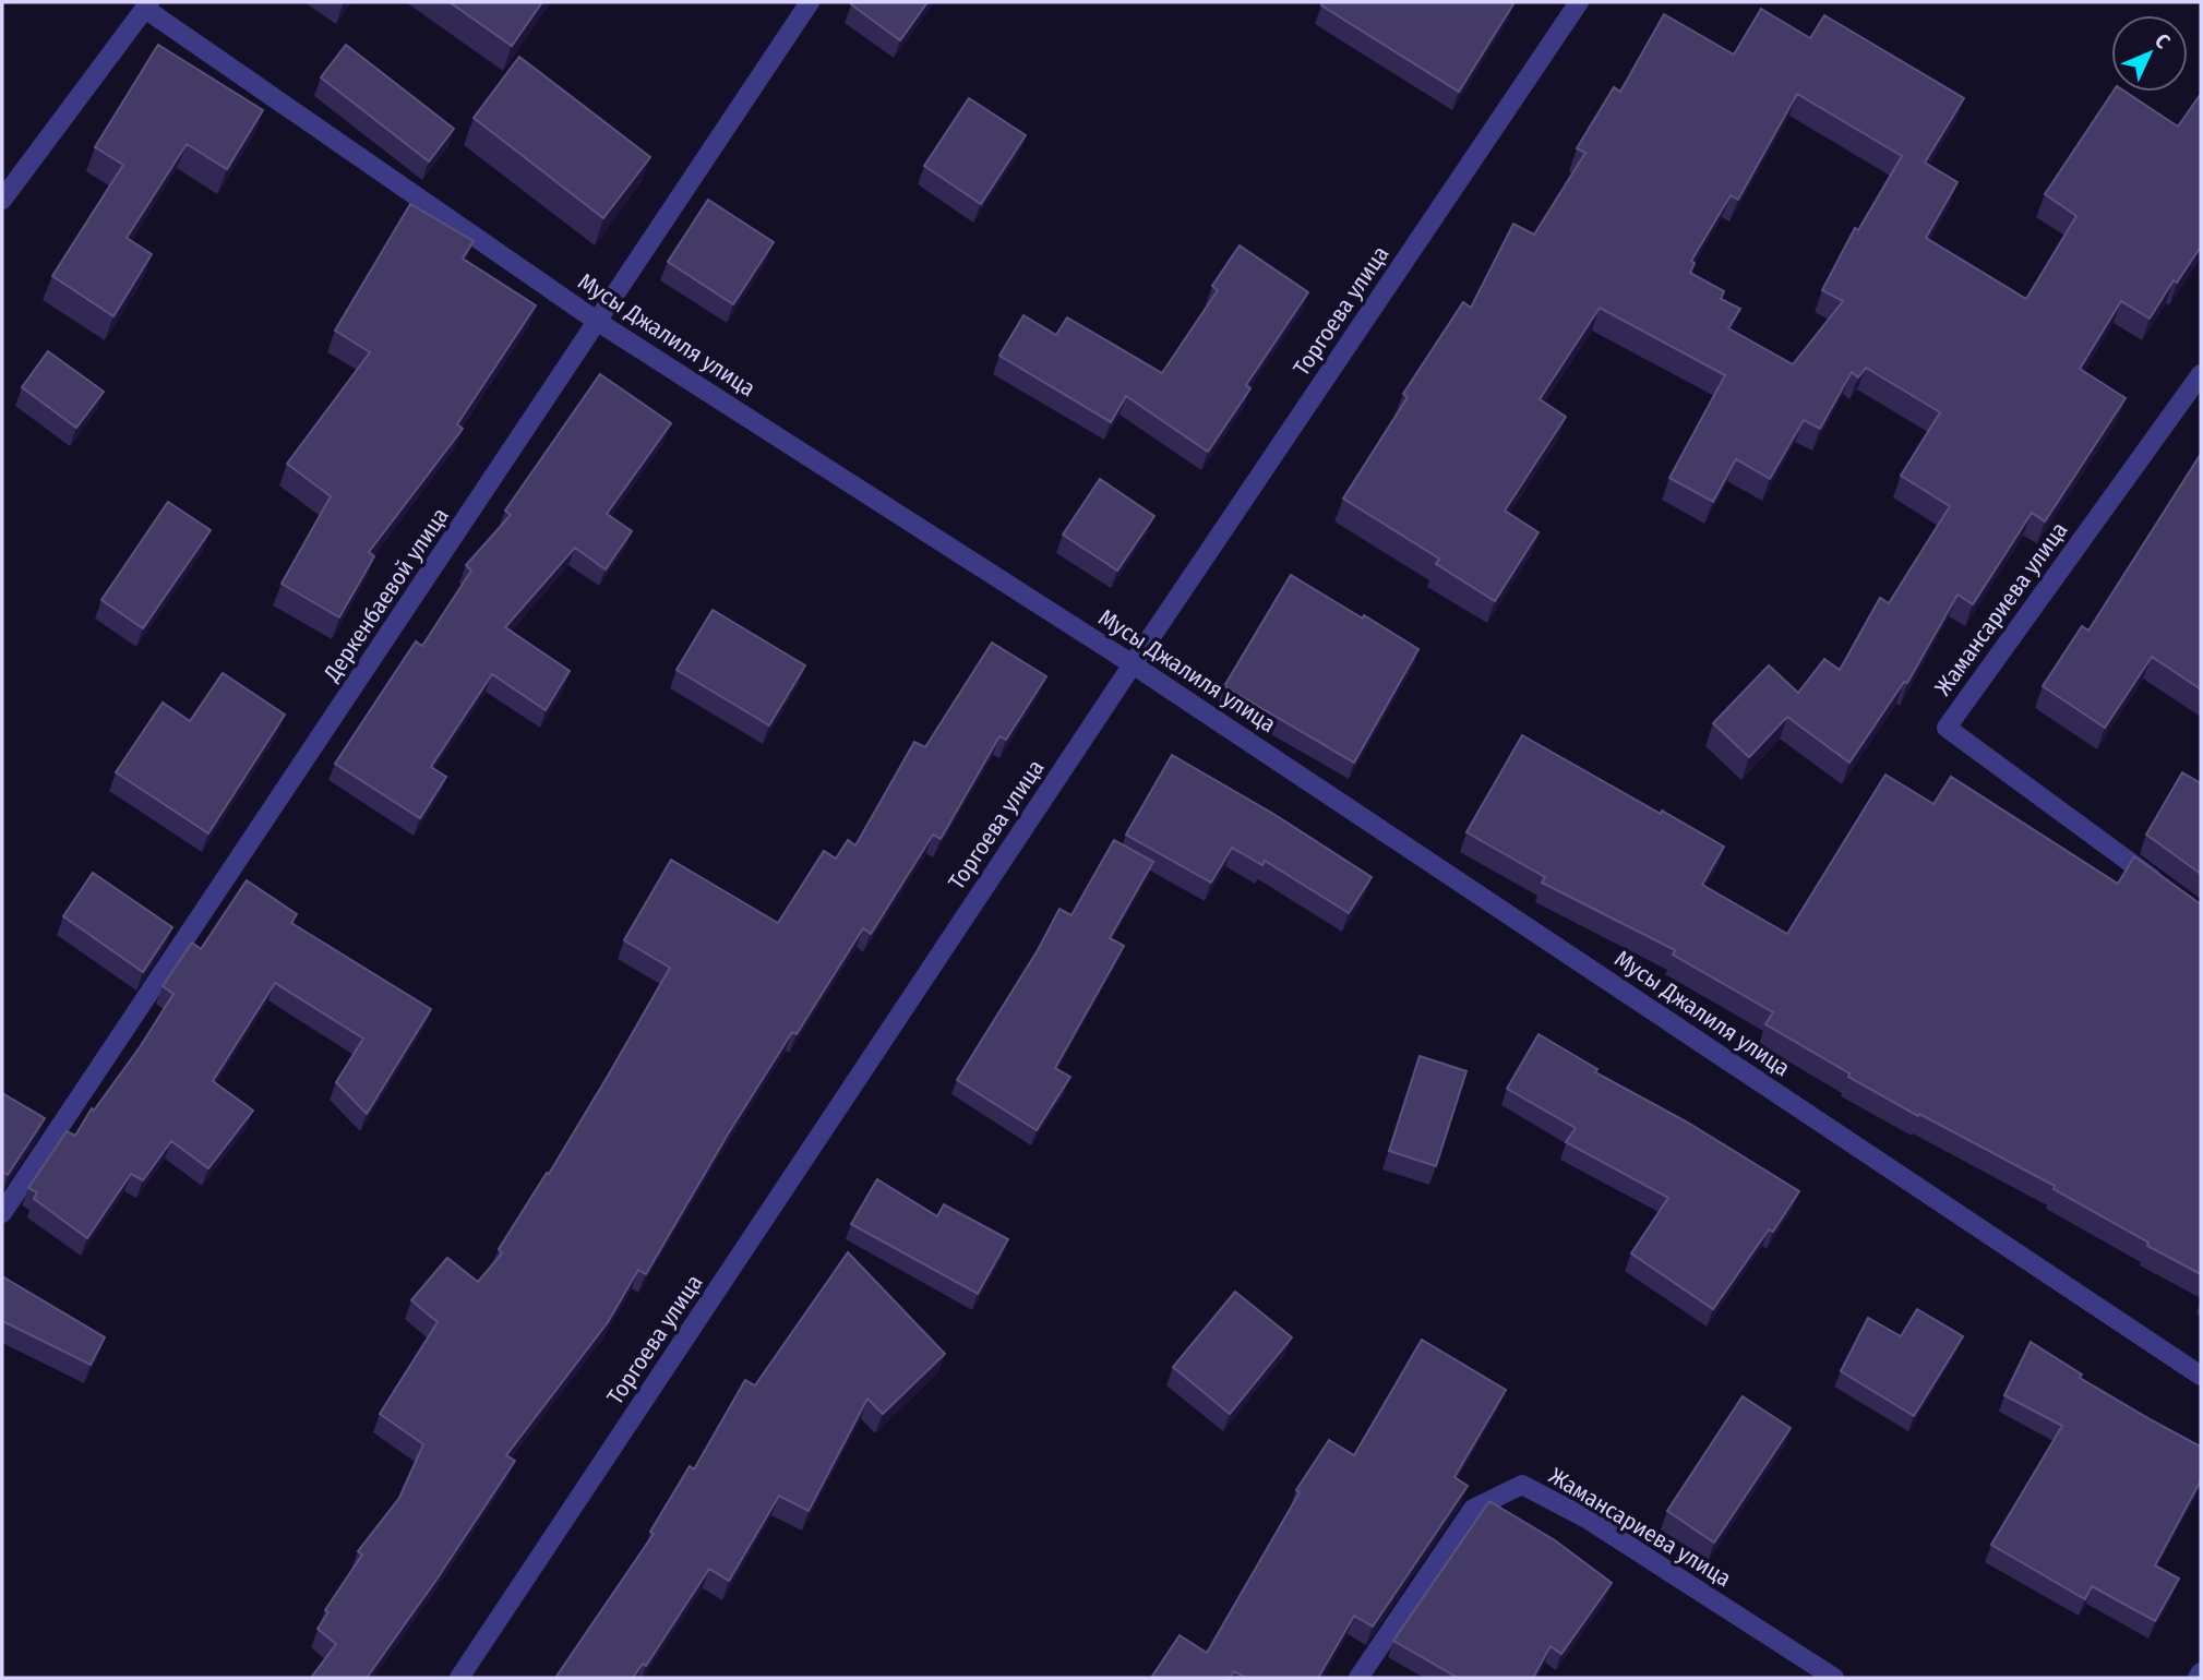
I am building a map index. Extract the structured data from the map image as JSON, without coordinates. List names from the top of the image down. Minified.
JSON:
{"streets":{"street":["Торгоева улица","Мусы Джалиля улица","Деркенбаевой улица","Жамансариева улица"]},"crossings":[["Торгоева улица","Мусы Джалиля улица"],["Мусы Джалиля улица","Деркенбаевой улица"]],"north":"top right"}
